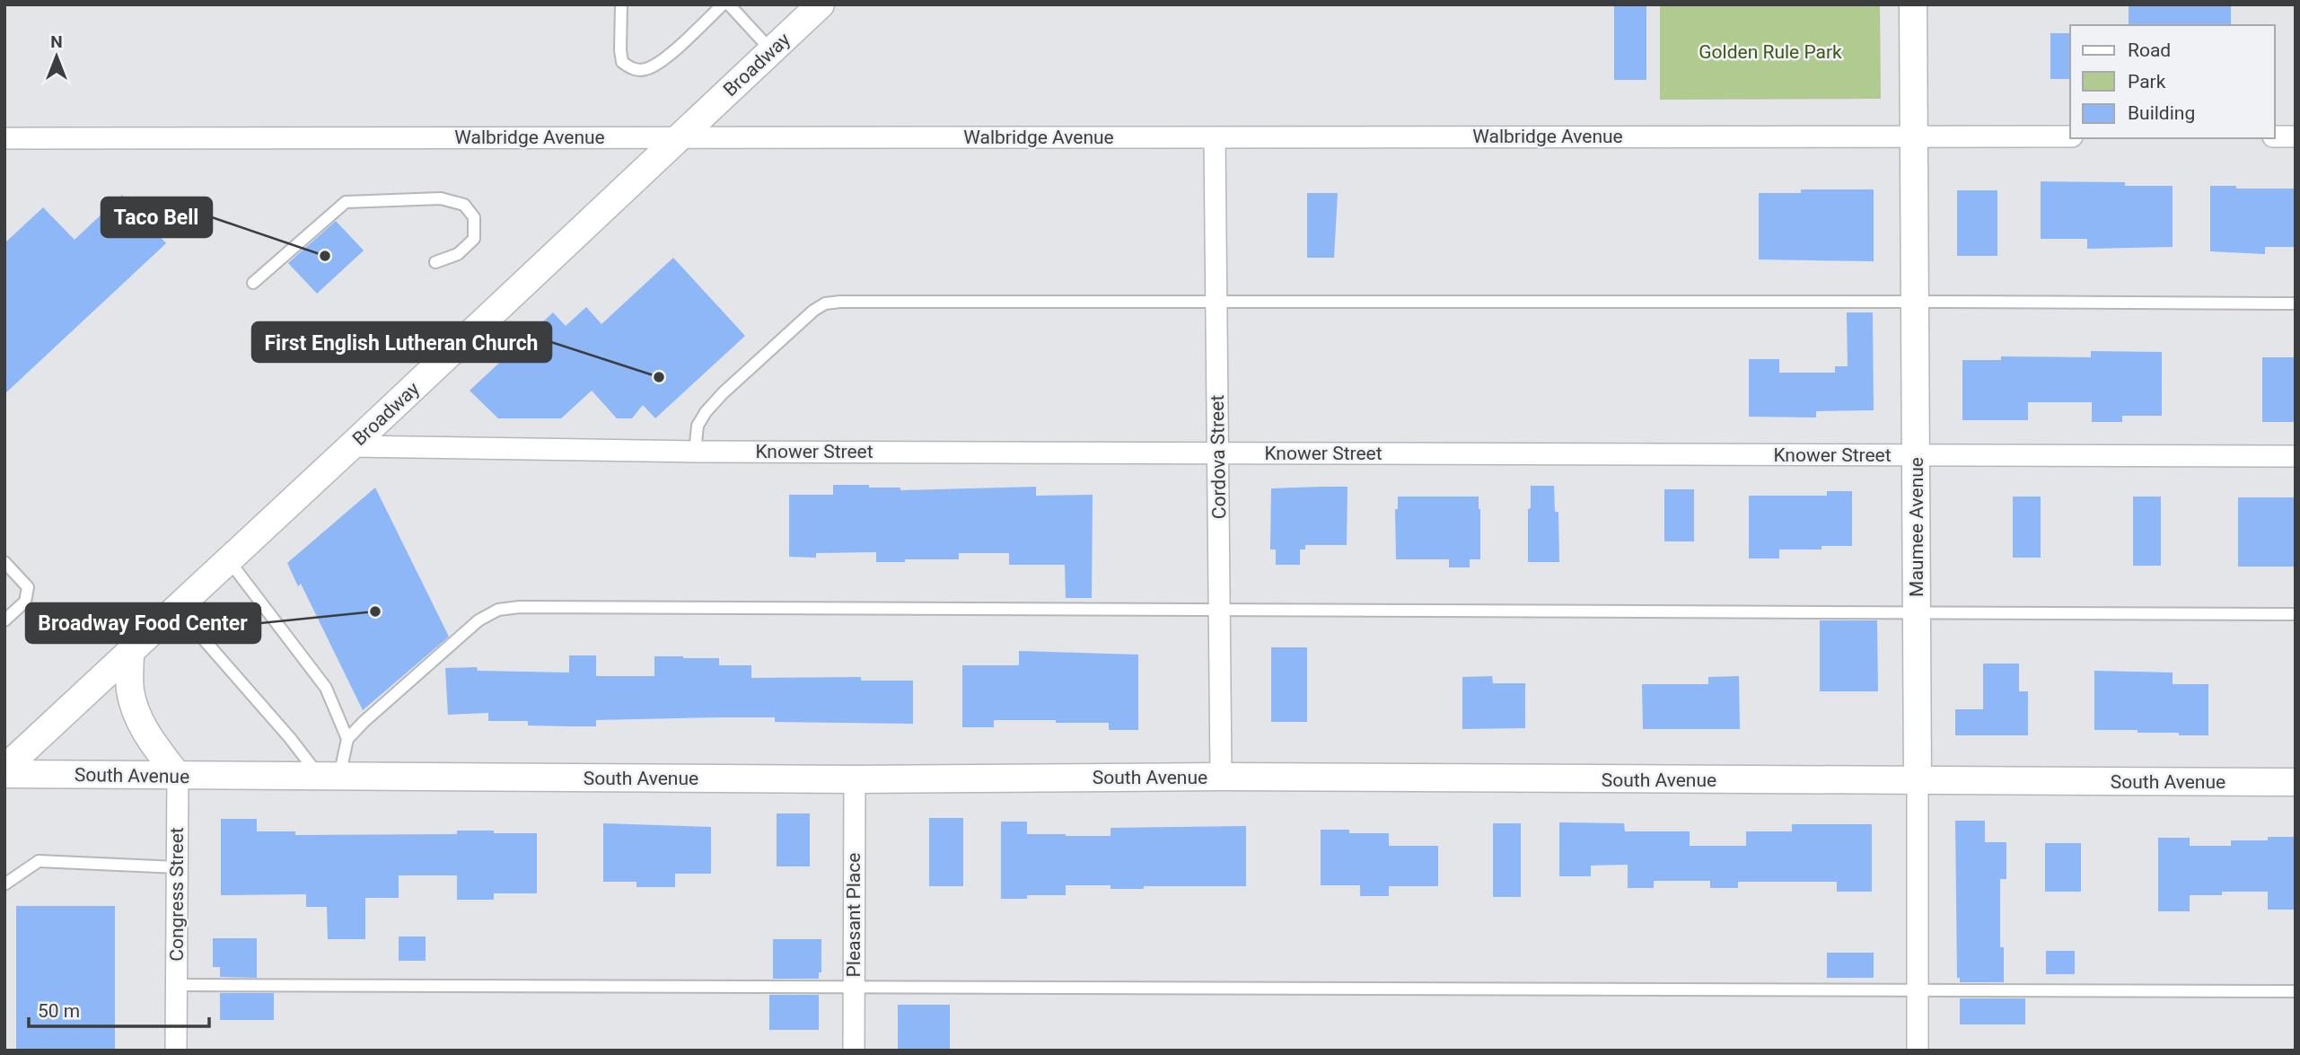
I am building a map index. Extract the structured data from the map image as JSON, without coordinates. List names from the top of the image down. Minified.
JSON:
{"streets":{"street":["Broadway","Walbridge Avenue","Knower Street","Cordova Street","Maumee Avenue","South Avenue","Congress Street","Pleasant Place"]},"crossings":[["Broadway","Walbridge Avenue"],["Broadway","Knower Street"],["Walbridge Avenue","Cordova Street"],["Walbridge Avenue","Maumee Avenue"],["Knower Street","Cordova Street"],["Knower Street","Maumee Avenue"],["Cordova Street","South Avenue"],["Maumee Avenue","South Avenue"],["South Avenue","Congress Street"],["South Avenue","Pleasant Place"]],"parks":["Golden Rule Park"],"places":["Taco Bell","First English Lutheran Church","Broadway Food Center"],"legend":["Road","Park","Building"],"scale_bar":"50 m","north":"top"}
